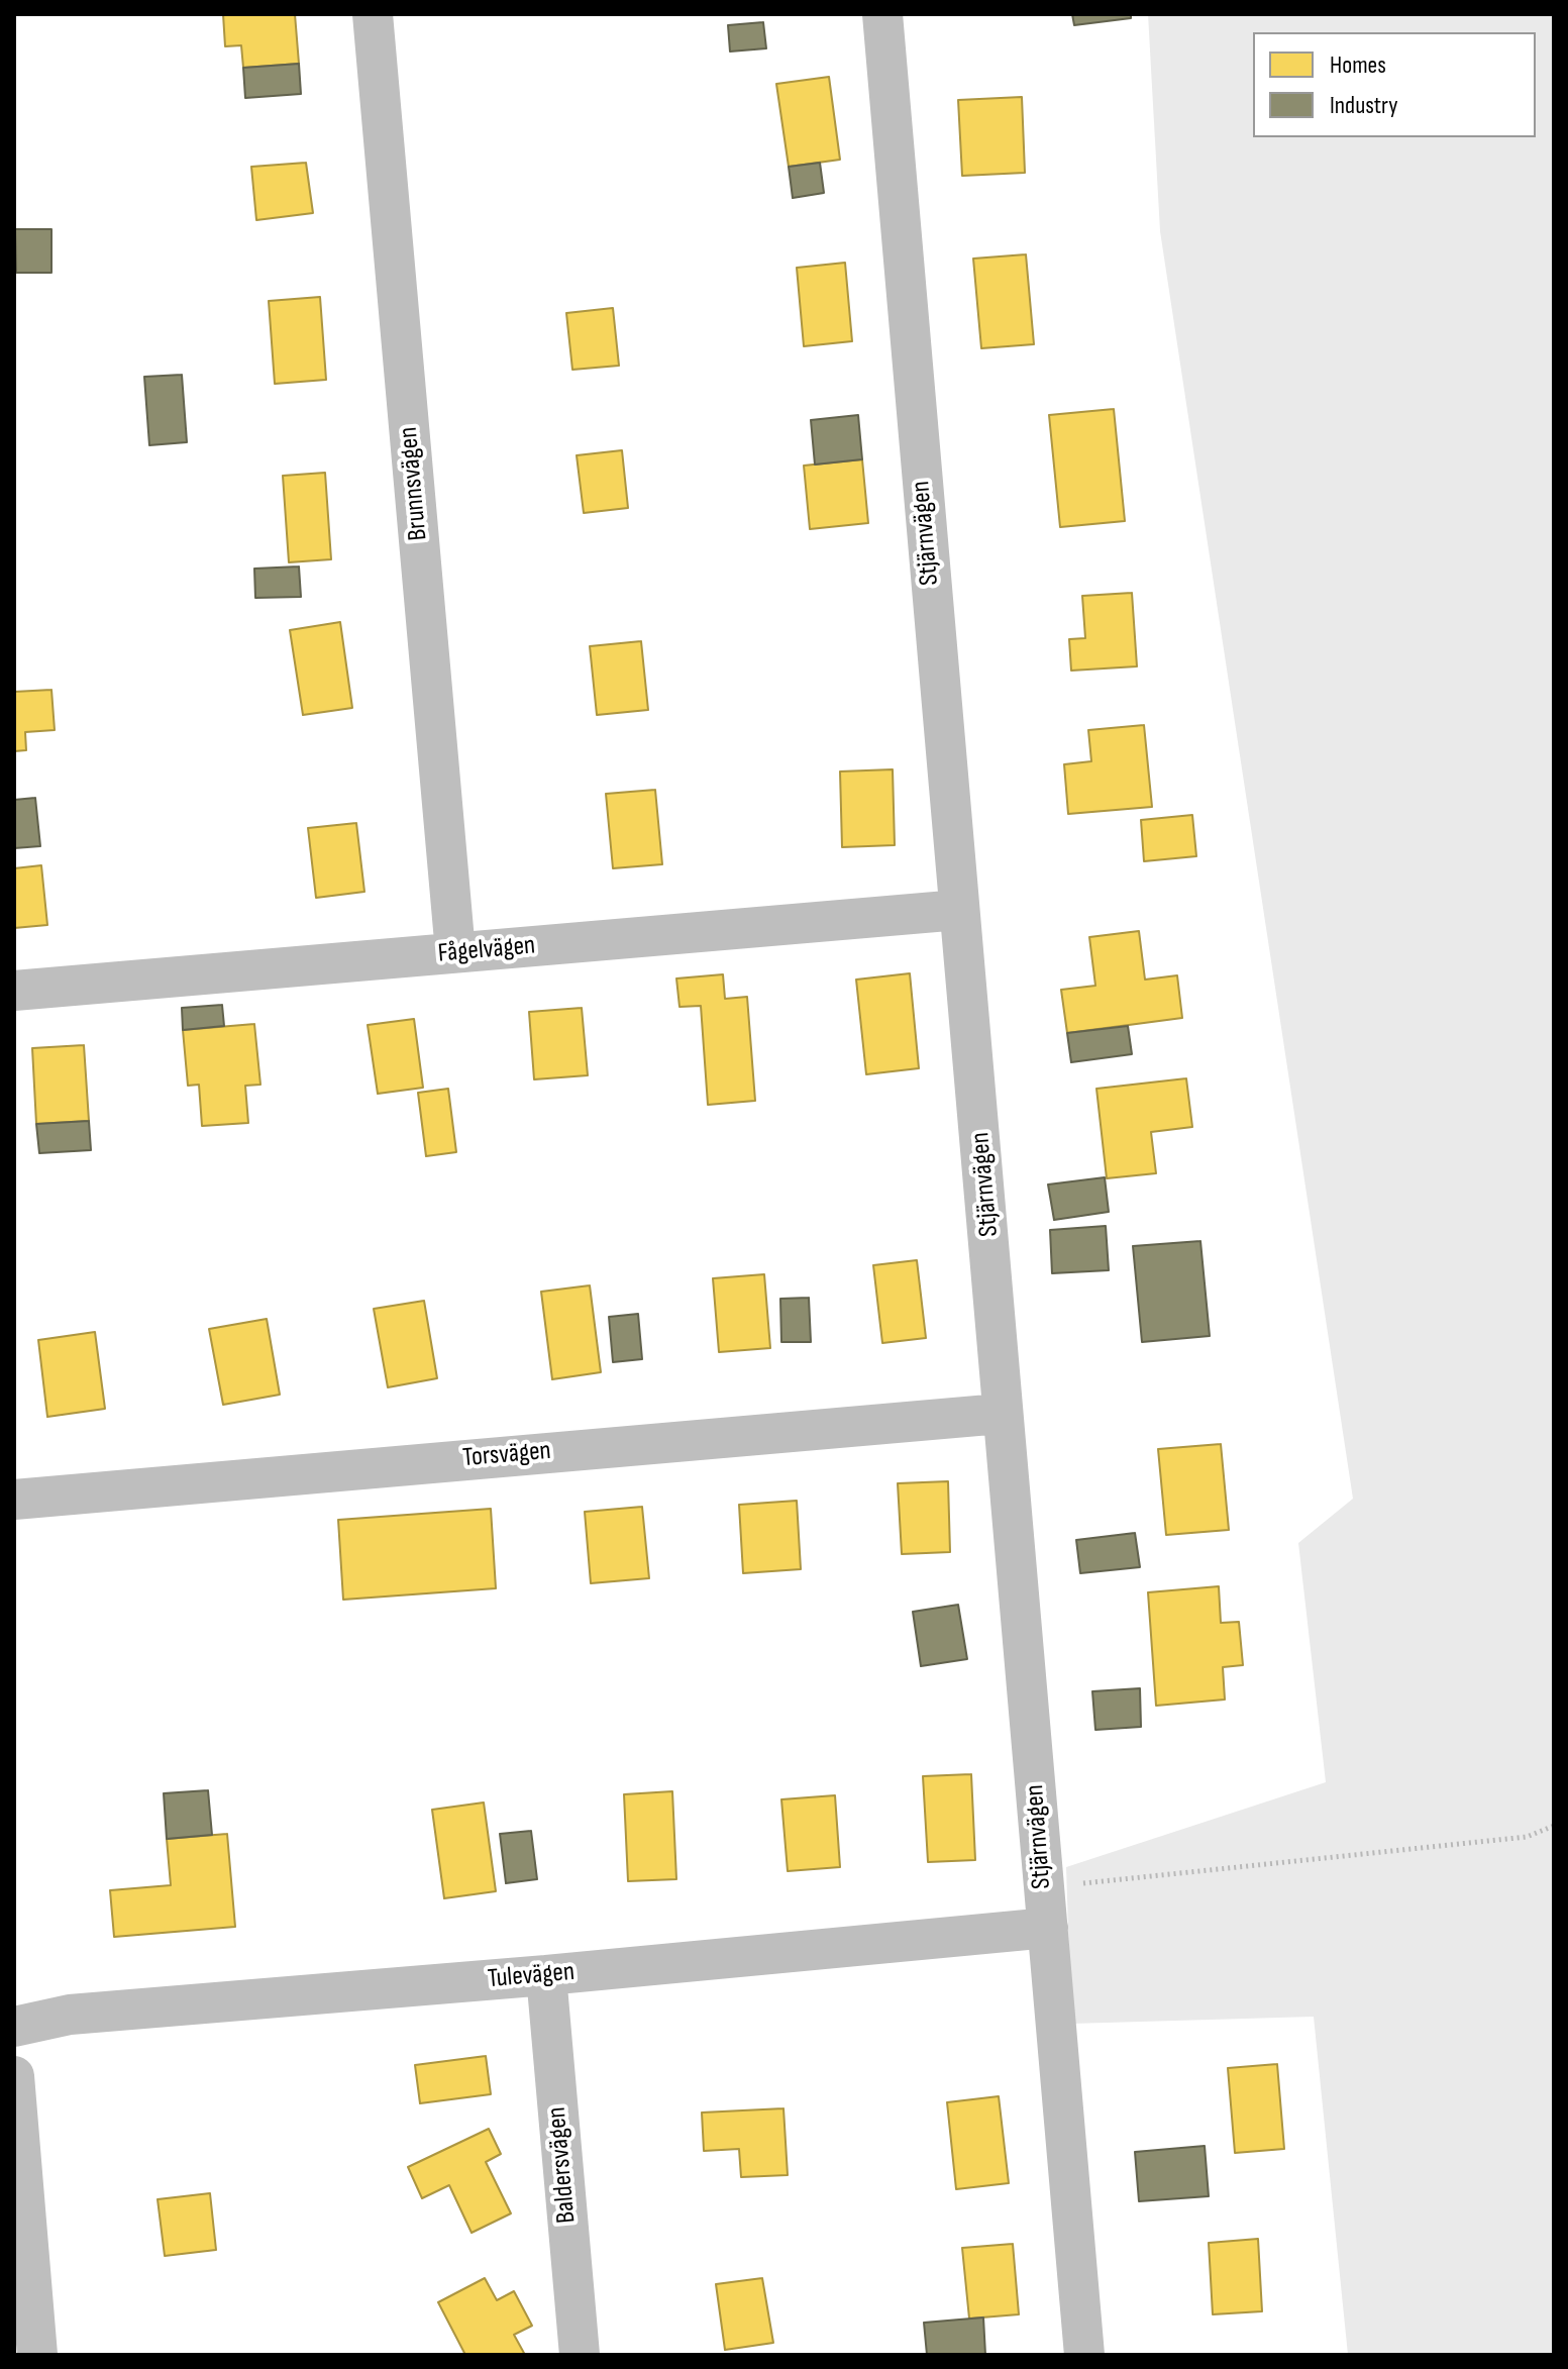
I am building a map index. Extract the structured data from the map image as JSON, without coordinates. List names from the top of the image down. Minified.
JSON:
{"streets":{"street":["Brunnsvägen","Stjärnvägen","Fågelvägen","Torsvägen","Tulevägen","Baldersvägen"]},"crossings":[["Brunnsvägen","Fågelvägen"],["Stjärnvägen","Fågelvägen"],["Stjärnvägen","Torsvägen"],["Stjärnvägen","Tulevägen"],["Tulevägen","Baldersvägen"]],"legend":["Homes","Industry"]}
